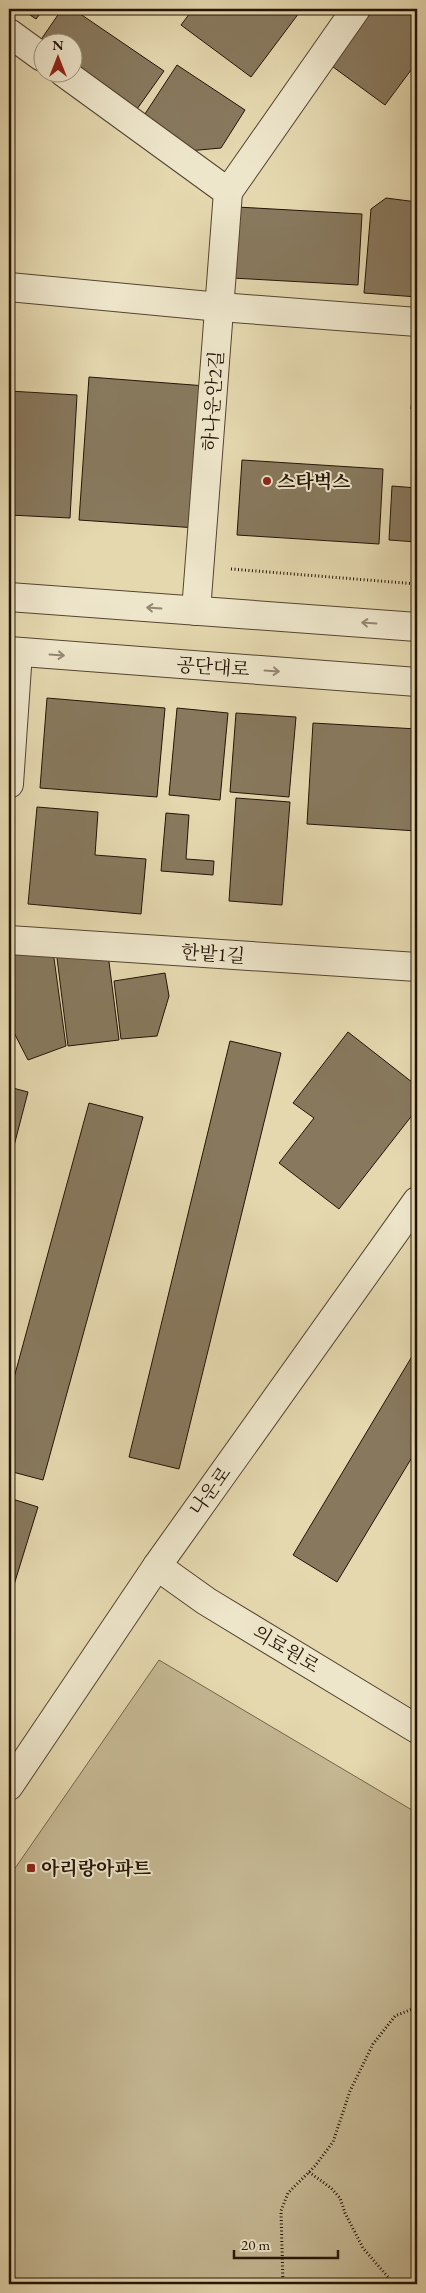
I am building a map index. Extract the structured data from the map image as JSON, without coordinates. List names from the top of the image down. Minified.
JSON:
{"streets":{"street":["하나운안2길","공단대로","한밭1길","나운로","의료원로"]},"crossings":[["나운로","의료원로"]],"places":{"other":["스타벅스"],"transit":["아리랑아파트"]},"scale_bar":"20 m","north":"top"}
